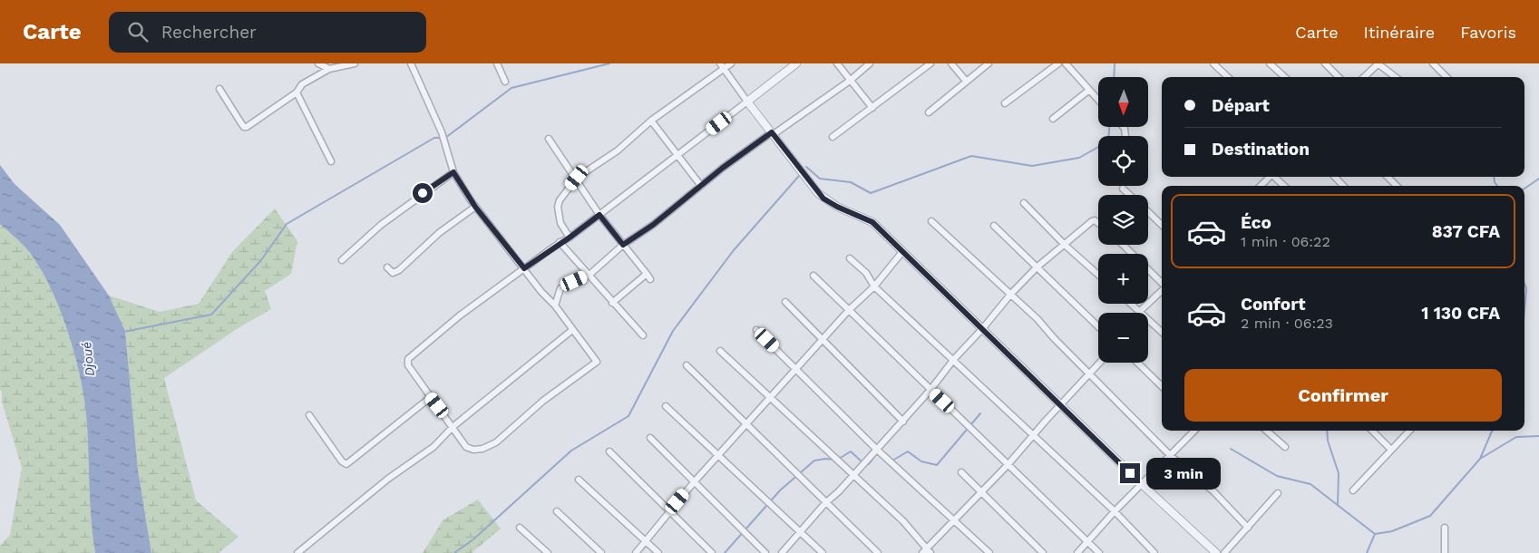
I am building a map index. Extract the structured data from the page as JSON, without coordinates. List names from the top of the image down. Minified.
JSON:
{"water":["Djoué"],"north":"bottom","page":{"header":"Carte","search":"Rechercher","nav":["Carte","Itinéraire","Favoris"],"map_buttons":["+","−"],"banner":["Départ","Destination"],"list":[{"name":"Éco","note":"1 min · 06:22","value":"837 CFA"},{"name":"Confort","note":"2 min · 06:23","value":"1 130 CFA"}],"buttons":"Confirmer","bubble":"3 min"}}
